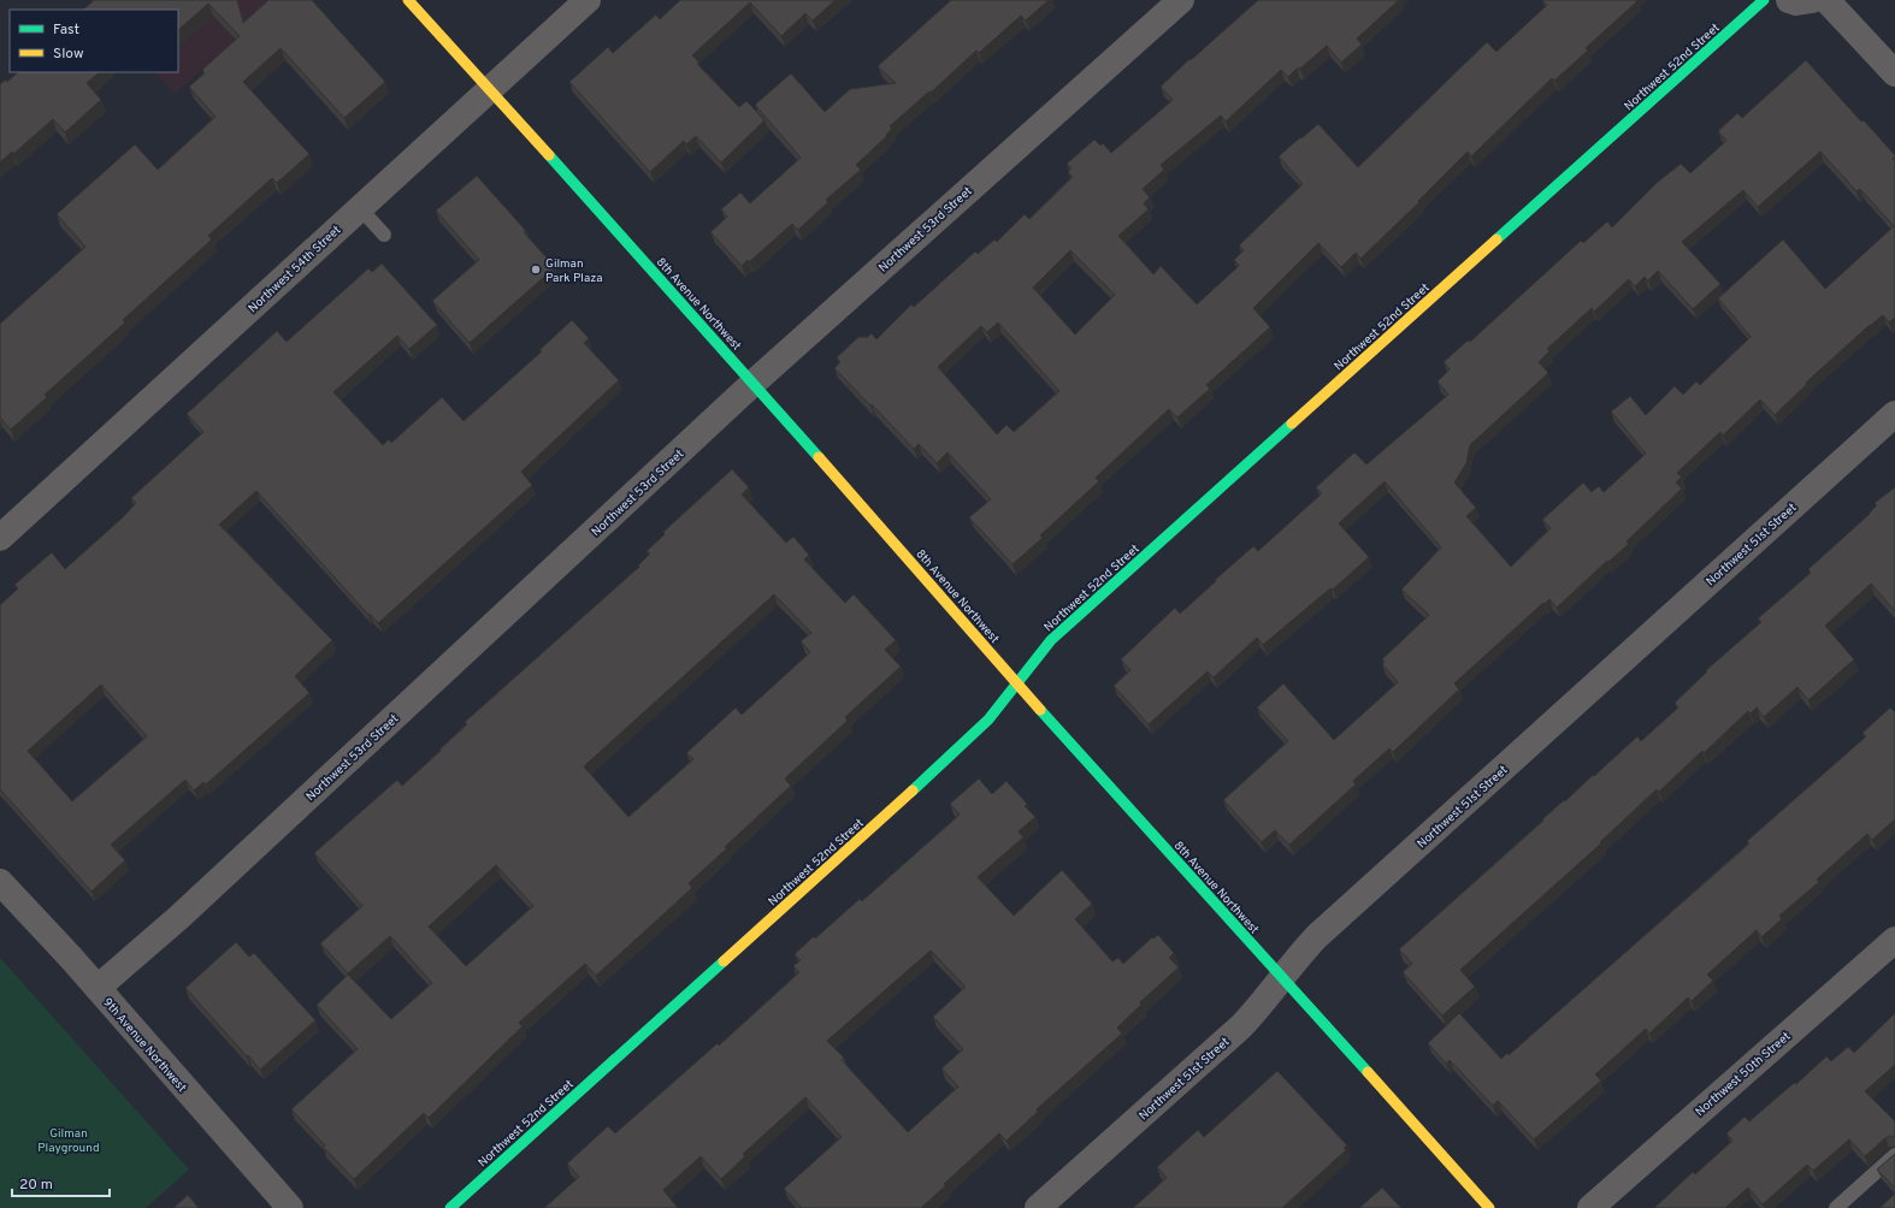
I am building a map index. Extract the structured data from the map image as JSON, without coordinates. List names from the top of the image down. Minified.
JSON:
{"streets":{"street":["Northwest 52nd Street","Northwest 53rd Street","Northwest 54th Street","8th Avenue Northwest","Northwest 51st Street","9th Avenue Northwest","Northwest 50th Street"]},"crossings":[["Northwest 52nd Street","8th Avenue Northwest"],["Northwest 53rd Street","8th Avenue Northwest"],["Northwest 53rd Street","9th Avenue Northwest"],["Northwest 54th Street","8th Avenue Northwest"],["8th Avenue Northwest","Northwest 51st Street"]],"parks":["Gilman Playground"],"places":["Gilman Park Plaza"],"legend":["Fast","Slow"],"scale_bar":"20 m"}
